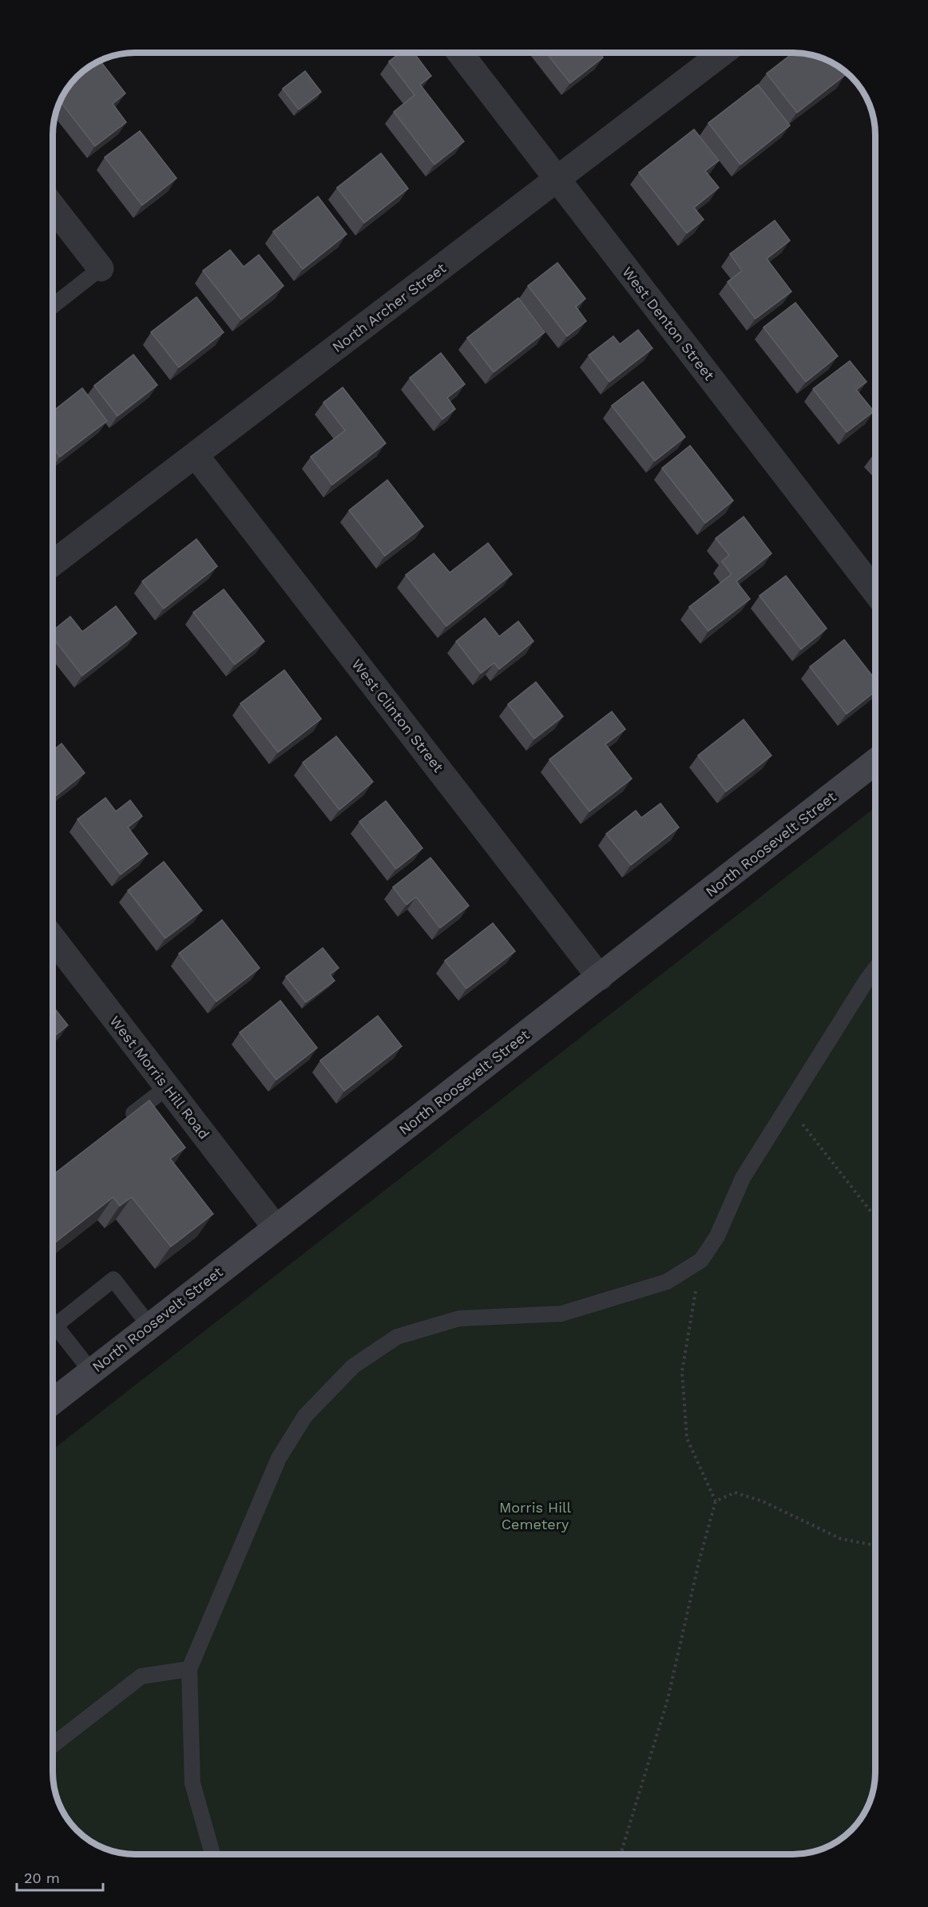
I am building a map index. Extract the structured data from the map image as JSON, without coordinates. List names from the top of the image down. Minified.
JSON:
{"streets":{"street":["North Archer Street","West Denton Street","West Clinton Street","North Roosevelt Street","West Morris Hill Road"]},"crossings":[["North Archer Street","West Denton Street"],["North Archer Street","West Clinton Street"],["West Clinton Street","North Roosevelt Street"],["North Roosevelt Street","West Morris Hill Road"]],"parks":["Morris Hill Cemetery"],"scale_bar":"20 m"}
